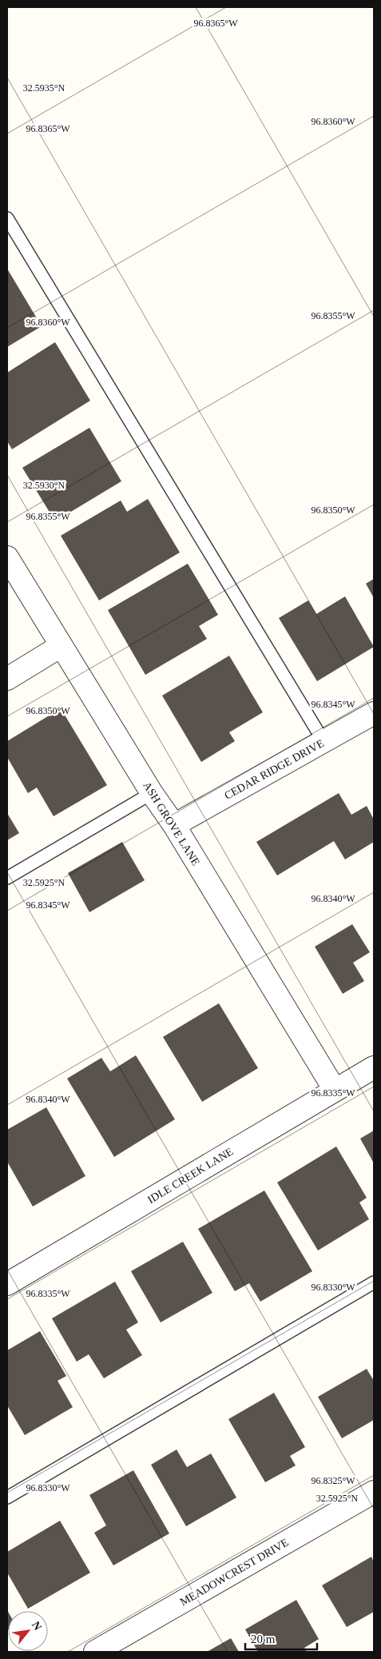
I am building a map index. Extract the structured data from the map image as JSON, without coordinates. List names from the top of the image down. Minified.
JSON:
{"streets":{"street":["CEDAR RIDGE DRIVE","ASH GROVE LANE","IDLE CREEK LANE","MEADOWCREST DRIVE"]},"crossings":[["CEDAR RIDGE DRIVE","ASH GROVE LANE"],["ASH GROVE LANE","IDLE CREEK LANE"]],"scale_bar":"20 m","north":"top right","coordinates":["96.8365°W","32.5935°N","96.8360°W","96.8355°W","32.5930°N","96.8350°W","96.8345°W","32.5925°N","96.8340°W","96.8335°W","96.8330°W","96.8325°W"]}
